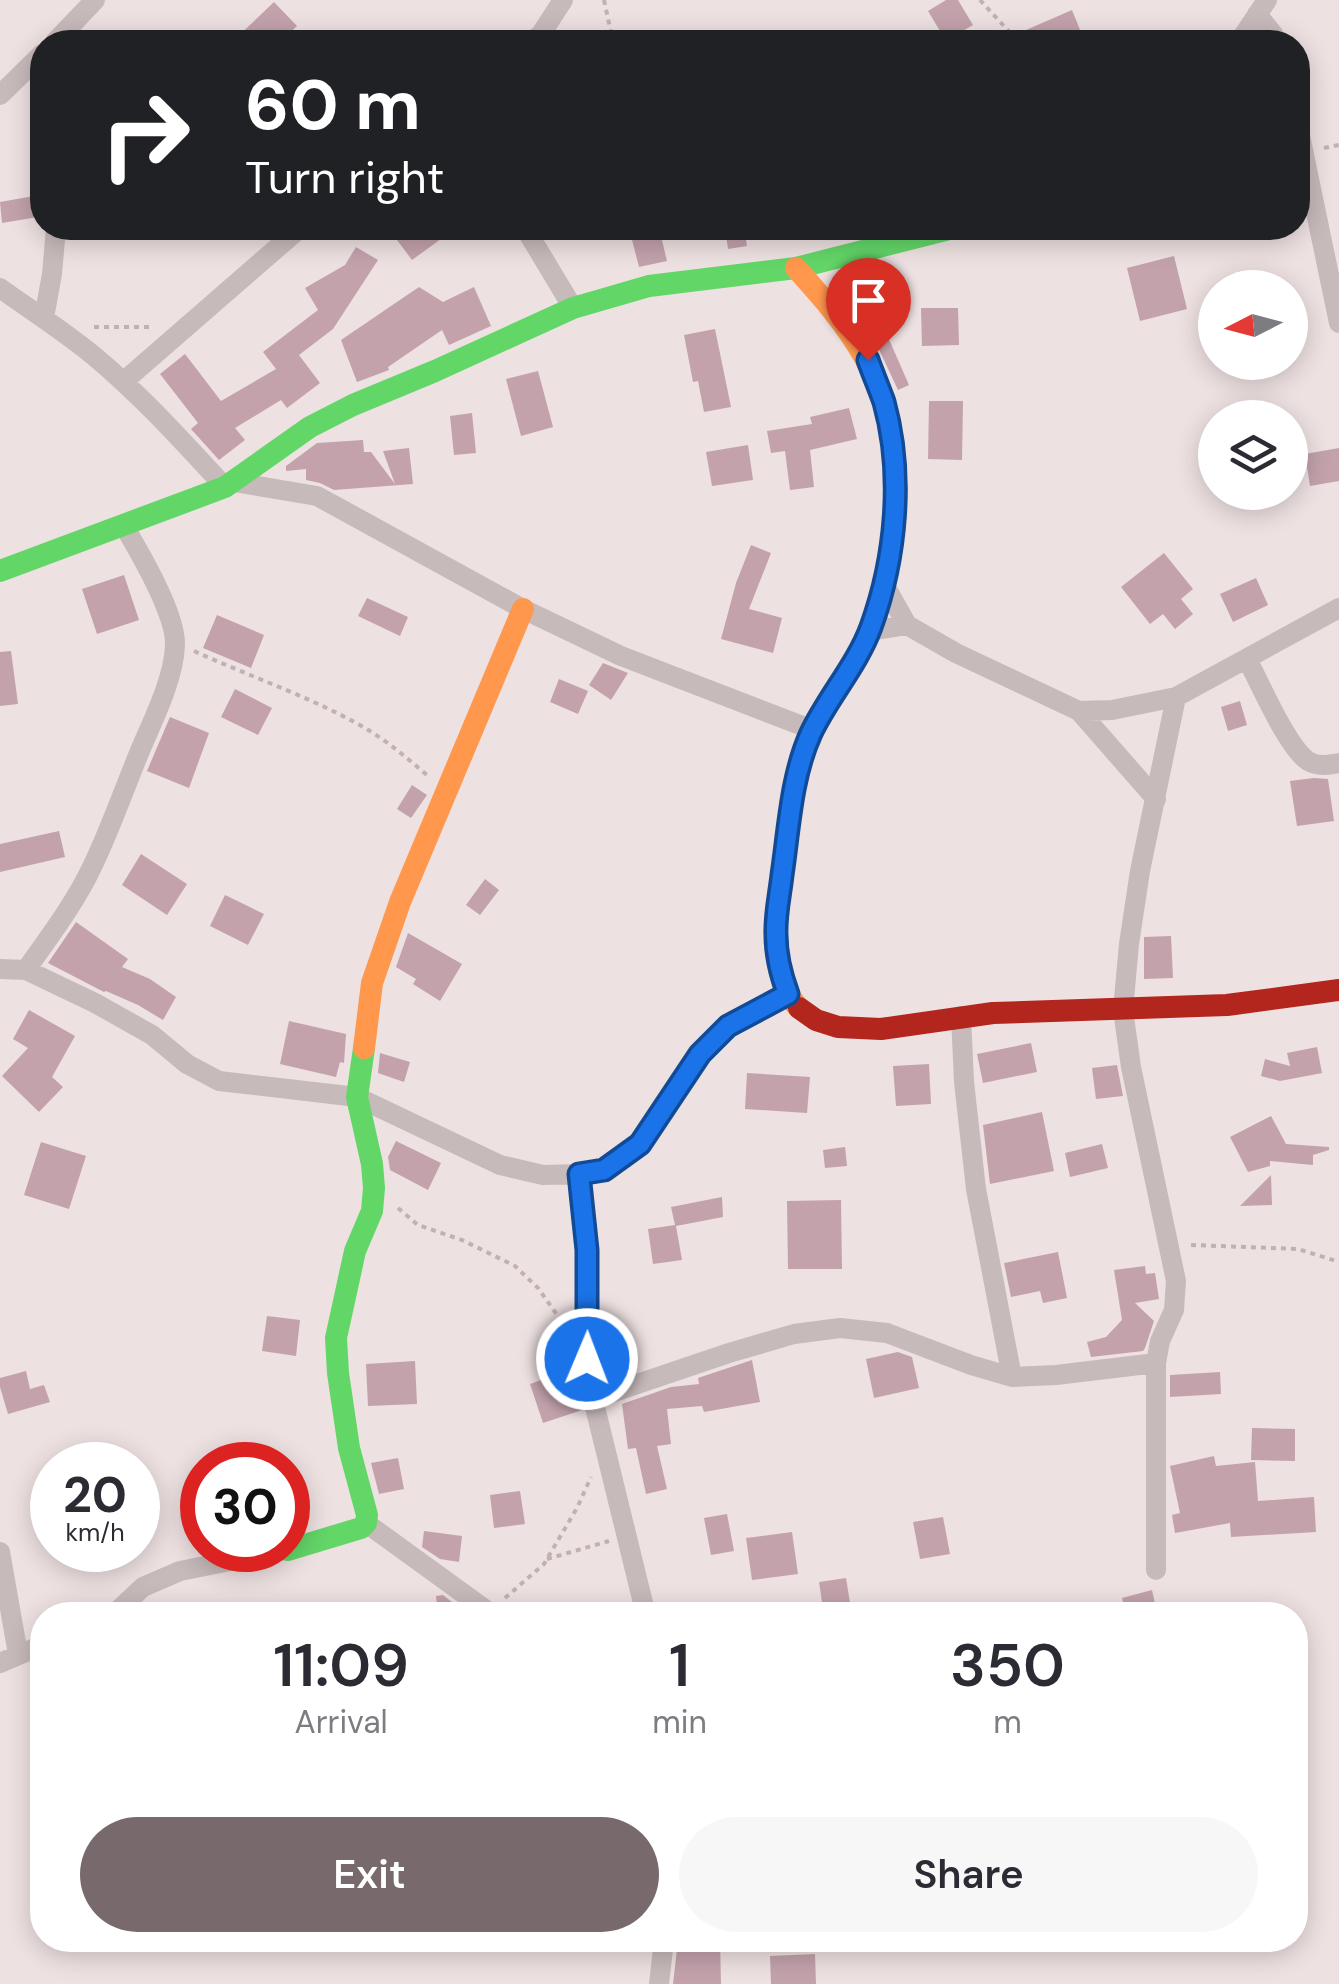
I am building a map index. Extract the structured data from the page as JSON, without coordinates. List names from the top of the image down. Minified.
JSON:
{"north":"left","page":{"turn":["60 m","Turn right"],"speed":"20 km/h","limit":"30","eta":["11:09","Arrival","1","min","350","m"],"buttons":["Exit","Share"]}}
